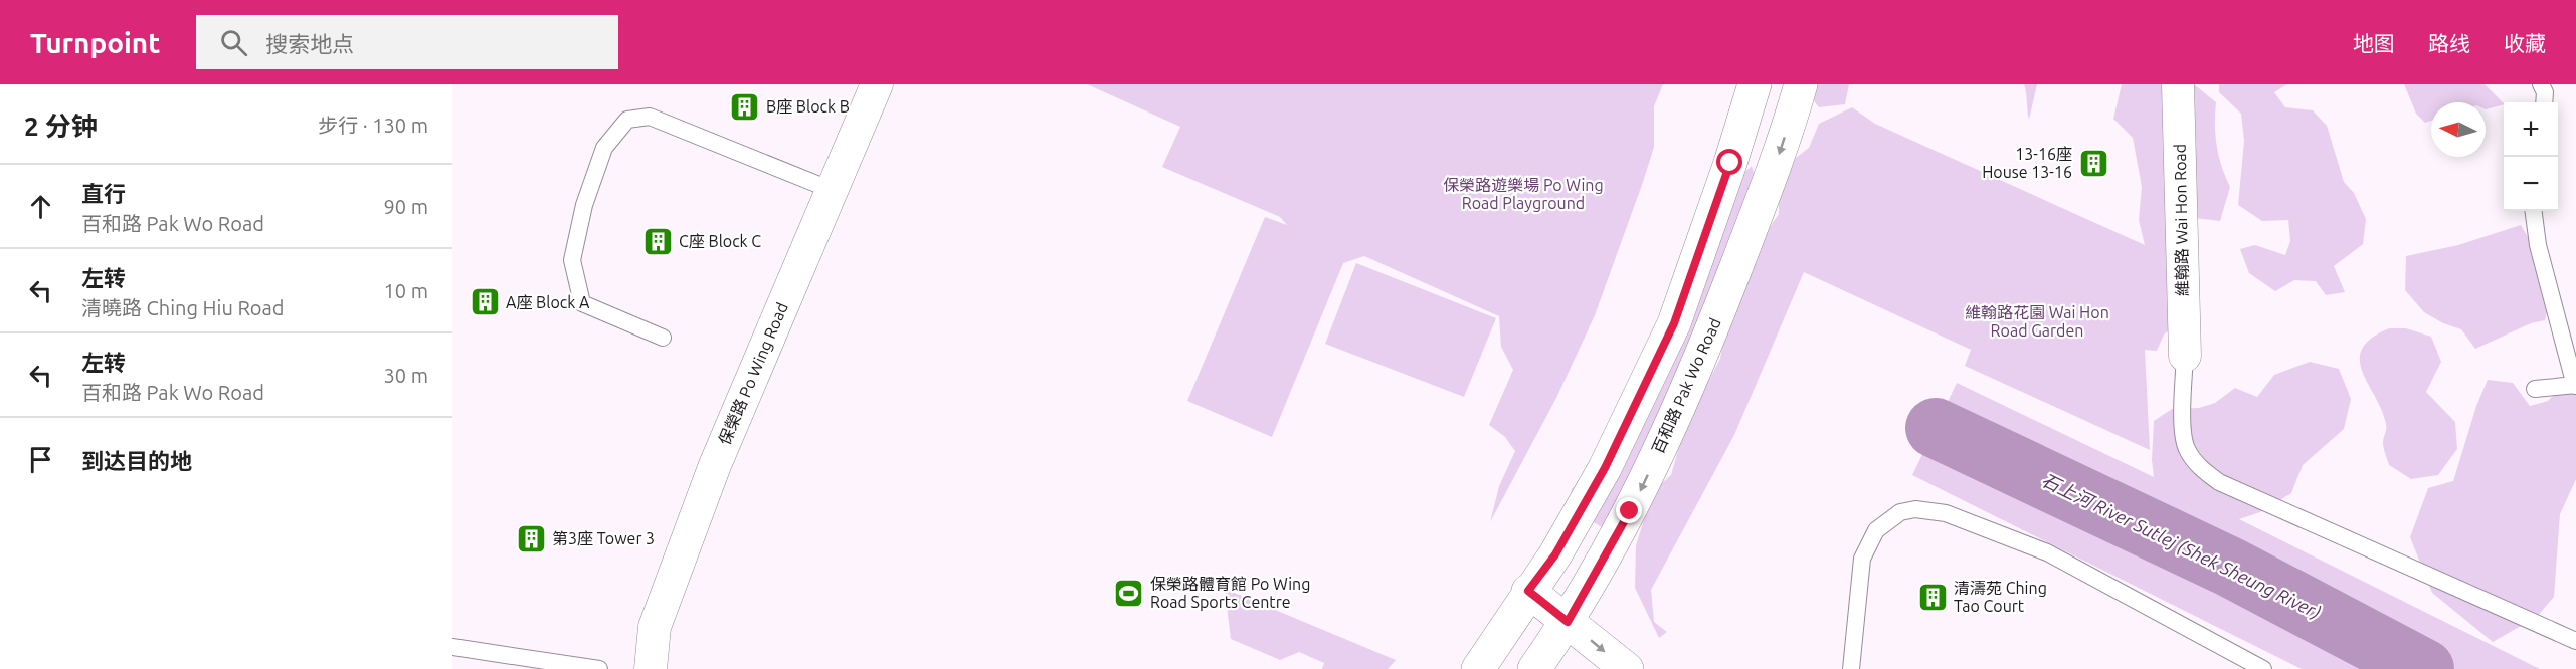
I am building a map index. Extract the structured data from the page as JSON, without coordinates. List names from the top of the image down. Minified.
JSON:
{"streets":{"main road":["百和路 Pak Wo Road"],"street":["維翰路 Wai Hon Road","保榮路 Po Wing Road"]},"water":["石上河 River Sutlej (Shek Sheung River)"],"parks":["保榮路遊樂場 Po Wing Road Playground","維翰路花園 Wai Hon Road Garden"],"places":{"building":["B座 Block B","13-16座 House 13-16","C座 Block C","A座 Block A","第3座 Tower 3","清濤苑 Ching Tao Court"],"sports":["保榮路體育館 Po Wing Road Sports Centre"]},"north":"left","page":{"header":"Turnpoint","search":"搜索地点","nav":["地图","路线","收藏"],"heading":["2 分钟","步行 · 130 m"],"map_buttons":["+","−"],"list":[["直行","百和路 Pak Wo Road","90 m"],["左转","清曉路 Ching Hiu Road","10 m"],["左转","百和路 Pak Wo Road","30 m"],"到达目的地"]}}
